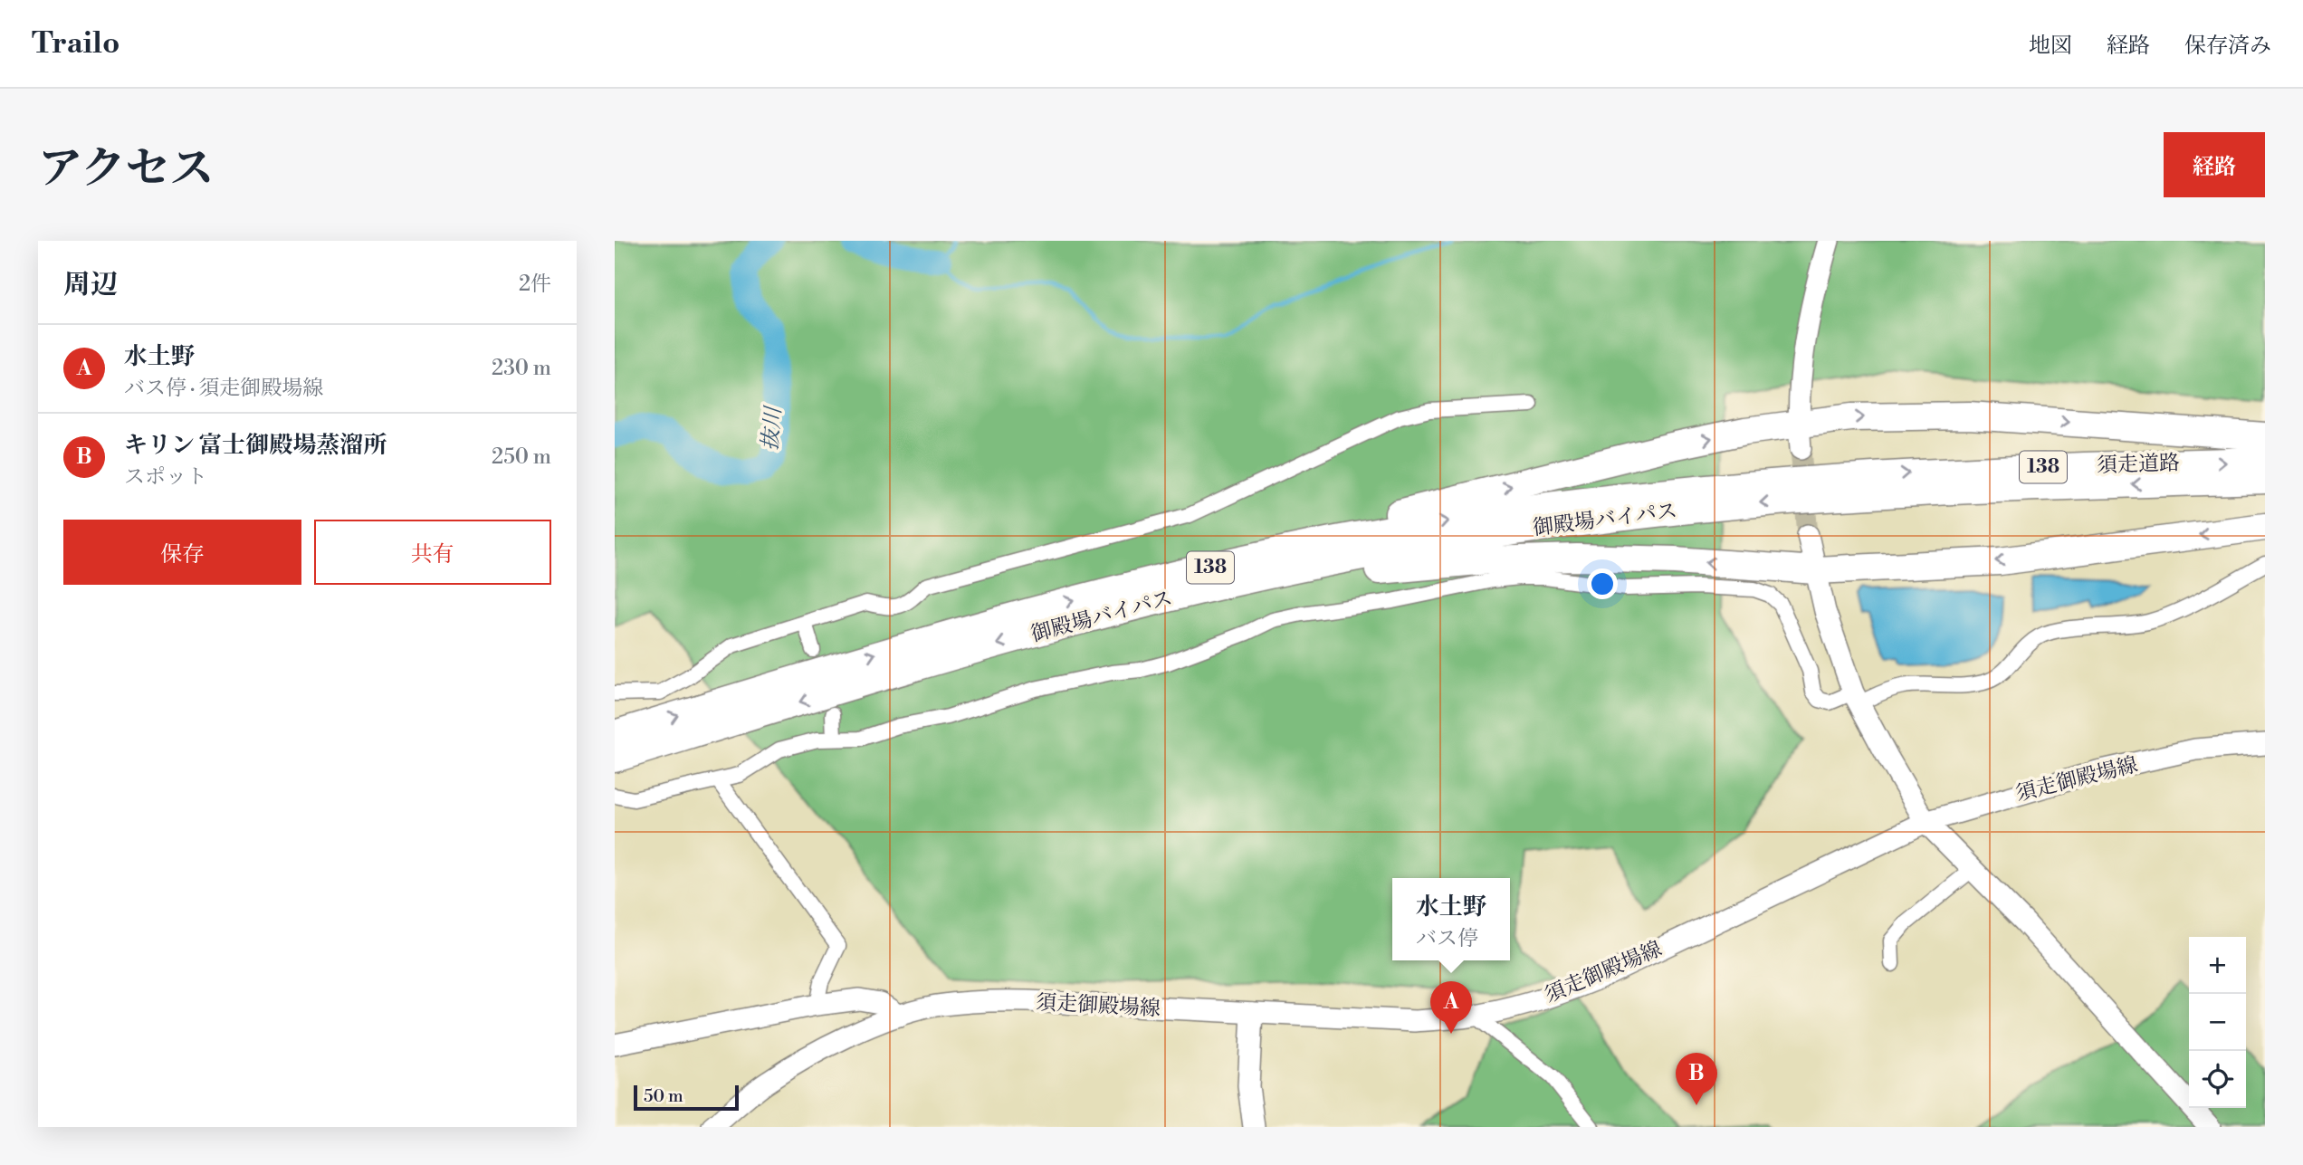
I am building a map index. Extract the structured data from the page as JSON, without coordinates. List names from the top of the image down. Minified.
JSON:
{"streets":{"highway":["須走道路","138","御殿場バイパス"],"main road":["須走御殿場線"]},"crossings":[["須走道路","御殿場バイパス"]],"water":["抜川"],"scale_bar":"50 m","page":{"header":"Trailo","nav":["地図","経路","保存済み"],"title":"アクセス","buttons":["経路",["保存","共有"]],"heading":["周辺","2件"],"list":[{"mark":"A","name":"水土野","note":"バス停 · 須走御殿場線","value":"230 m"},{"mark":"B","name":"キリン 富士御殿場蒸溜所","note":"スポット","value":"250 m"}],"popup":["水土野","バス停"],"map_buttons":["+","−"],"pins":["A","B"],"scale":"50 m"}}
